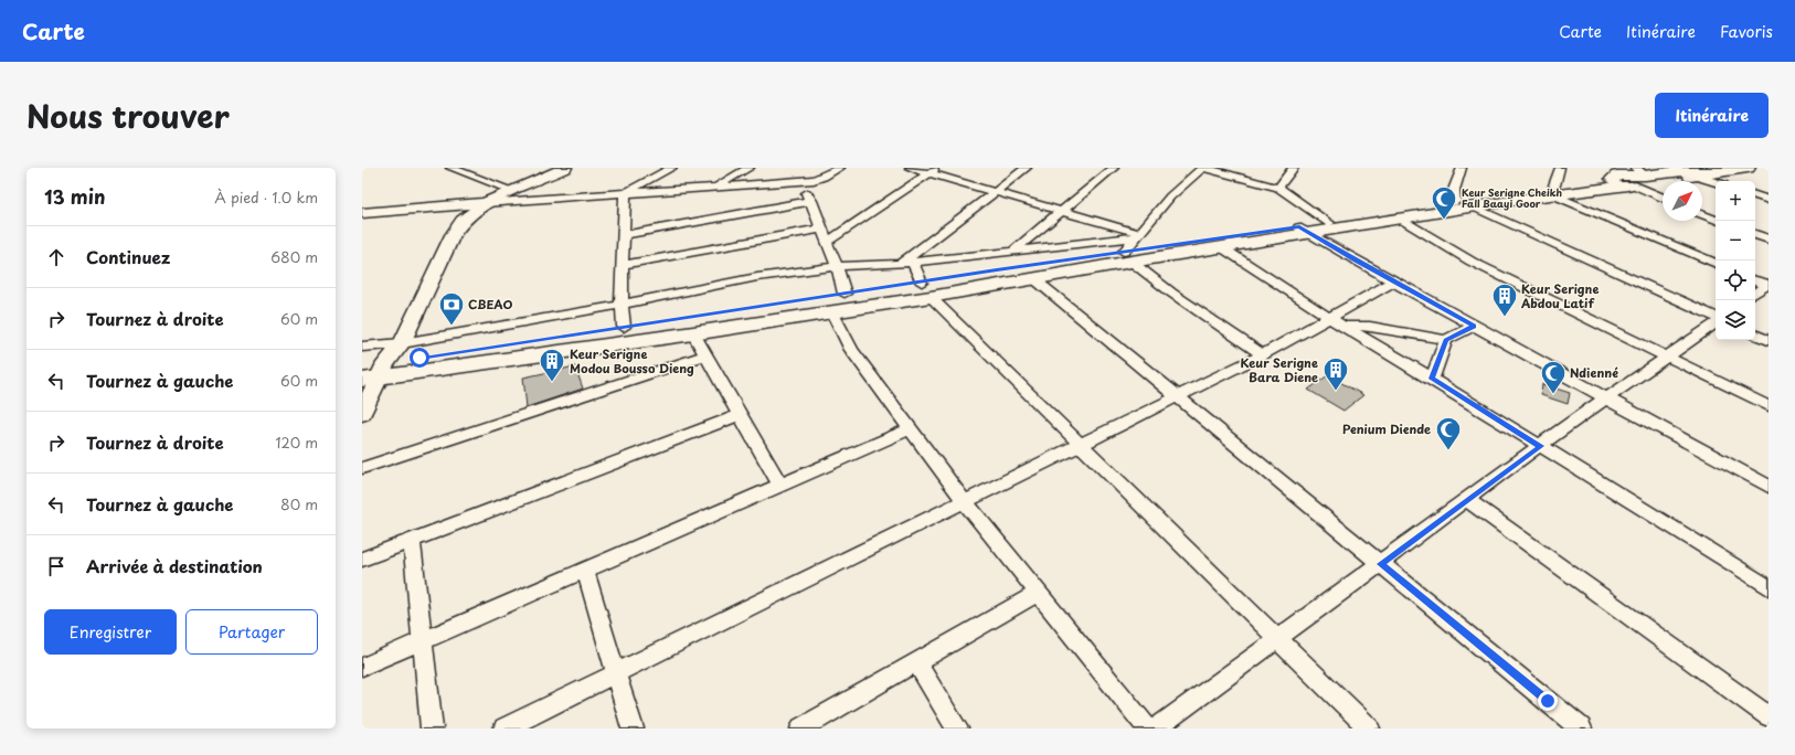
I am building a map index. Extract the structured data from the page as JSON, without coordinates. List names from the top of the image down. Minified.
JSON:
{"places":{"mosque":["Keur Serigne Cheikh Fall Baayi Goor","Ndienné","Penium Diende"],"building":["Keur Serigne Abdou Latif","Keur Serigne Modou Bousso Dieng","Keur Serigne Bara Diene"],"bank":["CBEAO"]},"north":"top right","page":{"header":"Carte","nav":["Carte","Itinéraire","Favoris"],"title":"Nous trouver","buttons":["Itinéraire",["Enregistrer","Partager"]],"heading":["13 min","À pied · 1.0 km"],"map_buttons":["+","−"],"list":[["Continuez","680 m"],["Tournez à droite","60 m"],["Tournez à gauche","60 m"],["Tournez à droite","120 m"],["Tournez à gauche","80 m"],"Arrivée à destination"]}}
